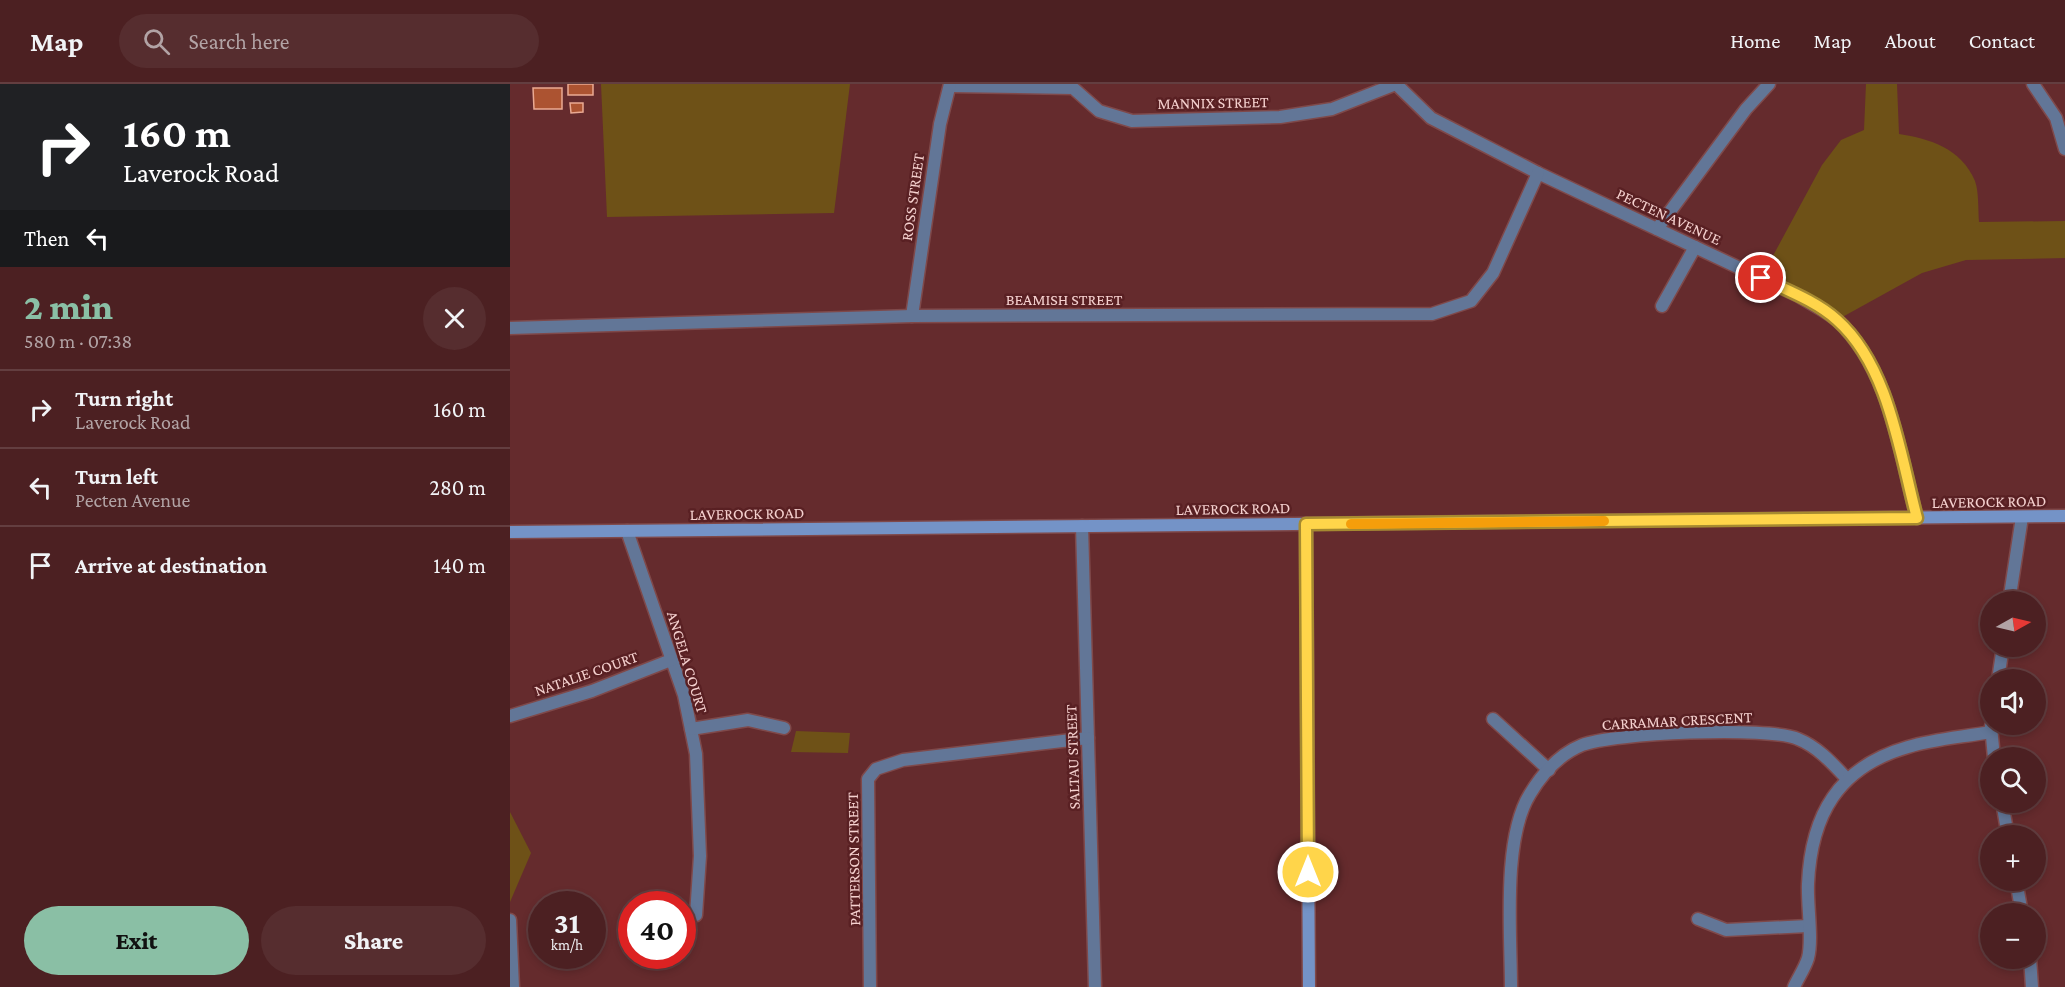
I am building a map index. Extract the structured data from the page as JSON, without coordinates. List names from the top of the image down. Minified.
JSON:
{"streets":{"street":["MANNIX STREET","ROSS STREET","PECTEN AVENUE","BEAMISH STREET","LAVEROCK ROAD","ANGELA COURT","NATALIE COURT","CARRAMAR CRESCENT","SALTAU STREET","PATTERSON STREET"]},"crossings":[["MANNIX STREET","ROSS STREET"],["MANNIX STREET","PECTEN AVENUE"],["ROSS STREET","BEAMISH STREET"],["PECTEN AVENUE","BEAMISH STREET"],["PECTEN AVENUE","LAVEROCK ROAD"],["LAVEROCK ROAD","ANGELA COURT"],["LAVEROCK ROAD","SALTAU STREET"],["ANGELA COURT","NATALIE COURT"],["SALTAU STREET","PATTERSON STREET"]],"north":"right","page":{"header":"Map","search":"Search here","nav":["Home","Map","About","Contact"],"turn":["160 m","Laverock Road"],"then":"Then","heading":["2 min","580 m · 07:38"],"list":[{"name":"Turn right","note":"Laverock Road","value":"160 m"},{"name":"Turn left","note":"Pecten Avenue","value":"280 m"},{"name":"Arrive at destination","value":"140 m"}],"map_buttons":["+","−"],"speed":"31 km/h","limit":"40","buttons":["Exit","Share"]}}
